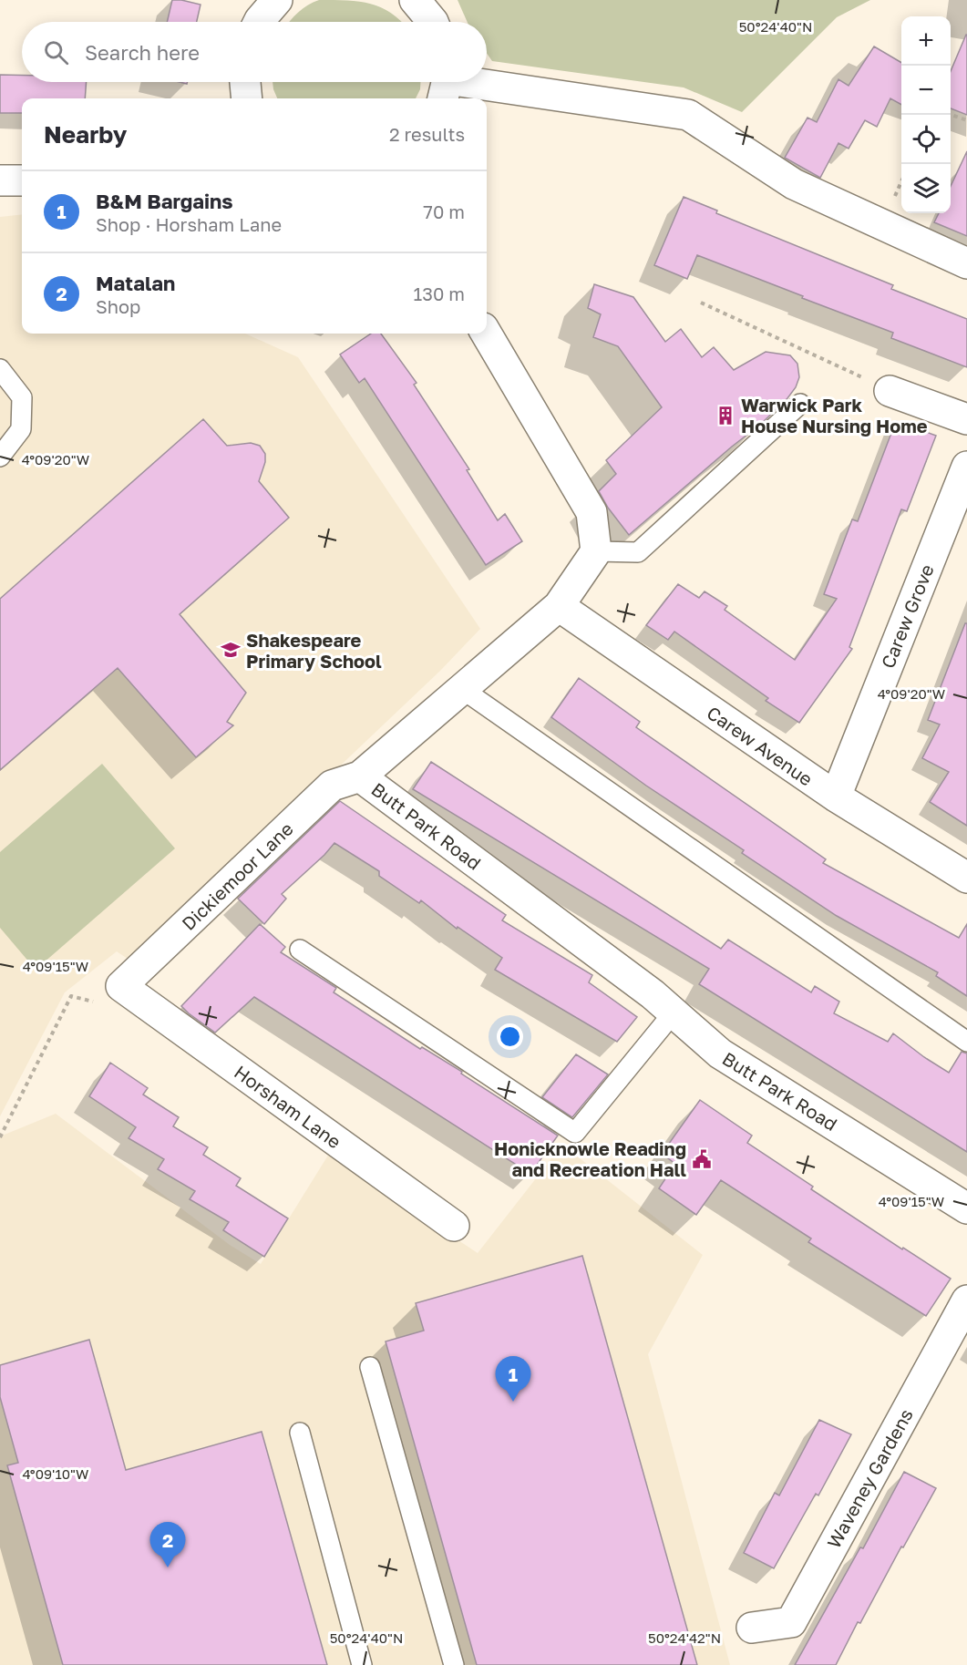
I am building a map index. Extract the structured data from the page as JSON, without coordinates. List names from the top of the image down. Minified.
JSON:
{"streets":{"street":["Carew Grove","Carew Avenue","Butt Park Road","Dickiemoor Lane","Horsham Lane","Waveney Gardens"]},"crossings":[["Carew Grove","Carew Avenue"],["Carew Avenue","Butt Park Road"],["Butt Park Road","Dickiemoor Lane"],["Dickiemoor Lane","Horsham Lane"]],"places":{"building":["Warwick Park House Nursing Home"],"school or university":["Shakespeare Primary School"],"public building":["Honicknowle Reading and Recreation Hall"]},"page":{"map_buttons":["+","−"],"search":"Search here","heading":["Nearby","2 results"],"list":[{"mark":"1","name":"B&M Bargains","note":"Shop · Horsham Lane","value":"70 m"},{"mark":"2","name":"Matalan","note":"Shop","value":"130 m"}],"pins":["1","2"]},"coordinates":["50°24'40\"N","4°09'20\"W","4°09'15\"W","4°09'10\"W","50°24'42\"N"]}
